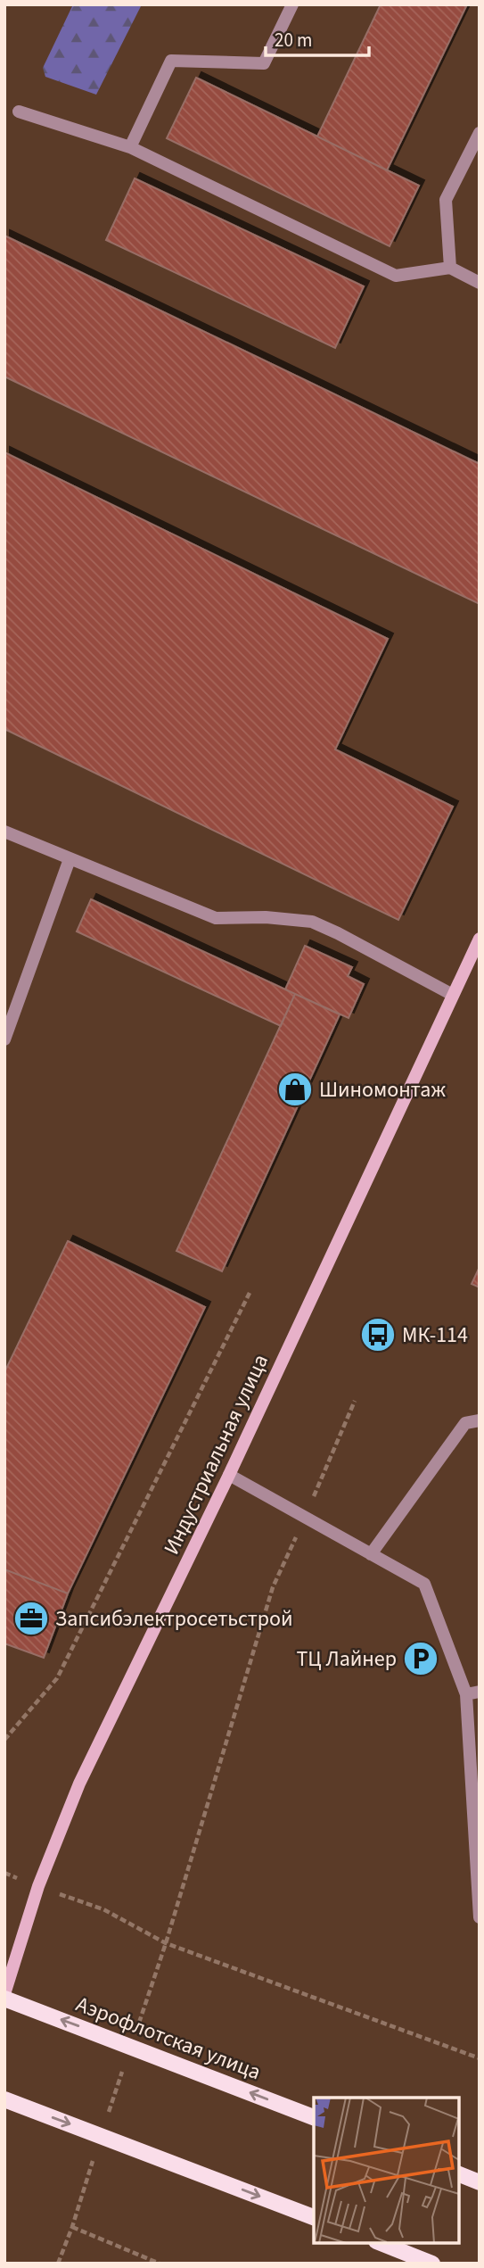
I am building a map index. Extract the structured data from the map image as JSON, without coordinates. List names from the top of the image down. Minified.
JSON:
{"streets":{"main road":["Индустриальная улица","Аэрофлотская улица"]},"crossings":[["Индустриальная улица","Аэрофлотская улица"]],"places":{"shop":["Шиномонтаж"],"bus stop":["МК-114"],"office":["Запсибэлектросетьстрой"],"parking":["ТЦ Лайнер"]},"scale_bar":"20 m"}
